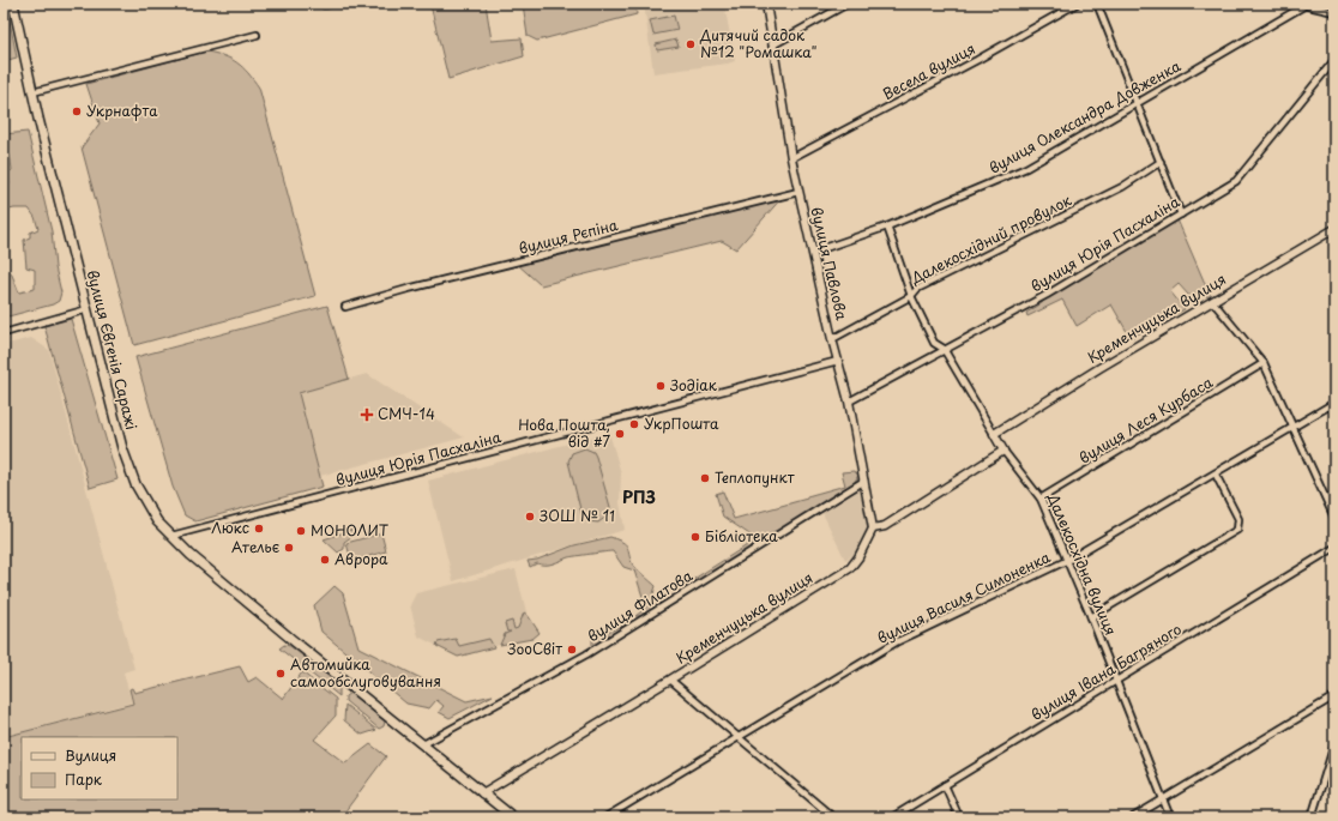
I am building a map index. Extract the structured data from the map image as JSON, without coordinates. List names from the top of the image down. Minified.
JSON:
{"streets":{"main road":["вулиця Євгенія Саражі"],"street":["Весела вулиця","вулиця Олександра Довженка","вулиця Рєпіна","Далекосхідний провулок","вулиця Юрія Пасхаліна","вулиця Павлова","Кременчуцька вулиця","вулиця Леся Курбаса","Далекосхідна вулиця","вулиця Василя Симоненка","вулиця Філатова","вулиця Івана Багряного"]},"crossings":[["Весела вулиця","вулиця Павлова"],["вулиця Олександра Довженка","вулиця Павлова"],["вулиця Олександра Довженка","Далекосхідна вулиця"],["вулиця Рєпіна","вулиця Павлова"],["Далекосхідний провулок","вулиця Павлова"],["Далекосхідний провулок","Далекосхідна вулиця"],["вулиця Юрія Пасхаліна","вулиця Павлова"],["вулиця Юрія Пасхаліна","вулиця Євгенія Саражі"],["вулиця Юрія Пасхаліна","Далекосхідна вулиця"],["вулиця Павлова","Кременчуцька вулиця"],["вулиця Павлова","вулиця Філатова"],["Кременчуцька вулиця","вулиця Євгенія Саражі"],["Кременчуцька вулиця","Далекосхідна вулиця"],["вулиця Євгенія Саражі","вулиця Філатова"],["вулиця Леся Курбаса","Далекосхідна вулиця"],["Далекосхідна вулиця","вулиця Василя Симоненка"],["Далекосхідна вулиця","вулиця Івана Багряного"]],"districts":["РПЗ"],"places":{"other":["Дитячий садок №12 \"Ромашка\"","Укрнафта","Зодіак","УкрПошта","Нова Пошта, від #7","Теплопункт","ЗОШ № 11","Люкс","МОНОЛИТ","Бібліотека","Ательє","Аврора","ЗооСвiт","Автомийка самообслуговування"],"health":["СМЧ-14"]},"legend":["Вулиця","Парк"]}
